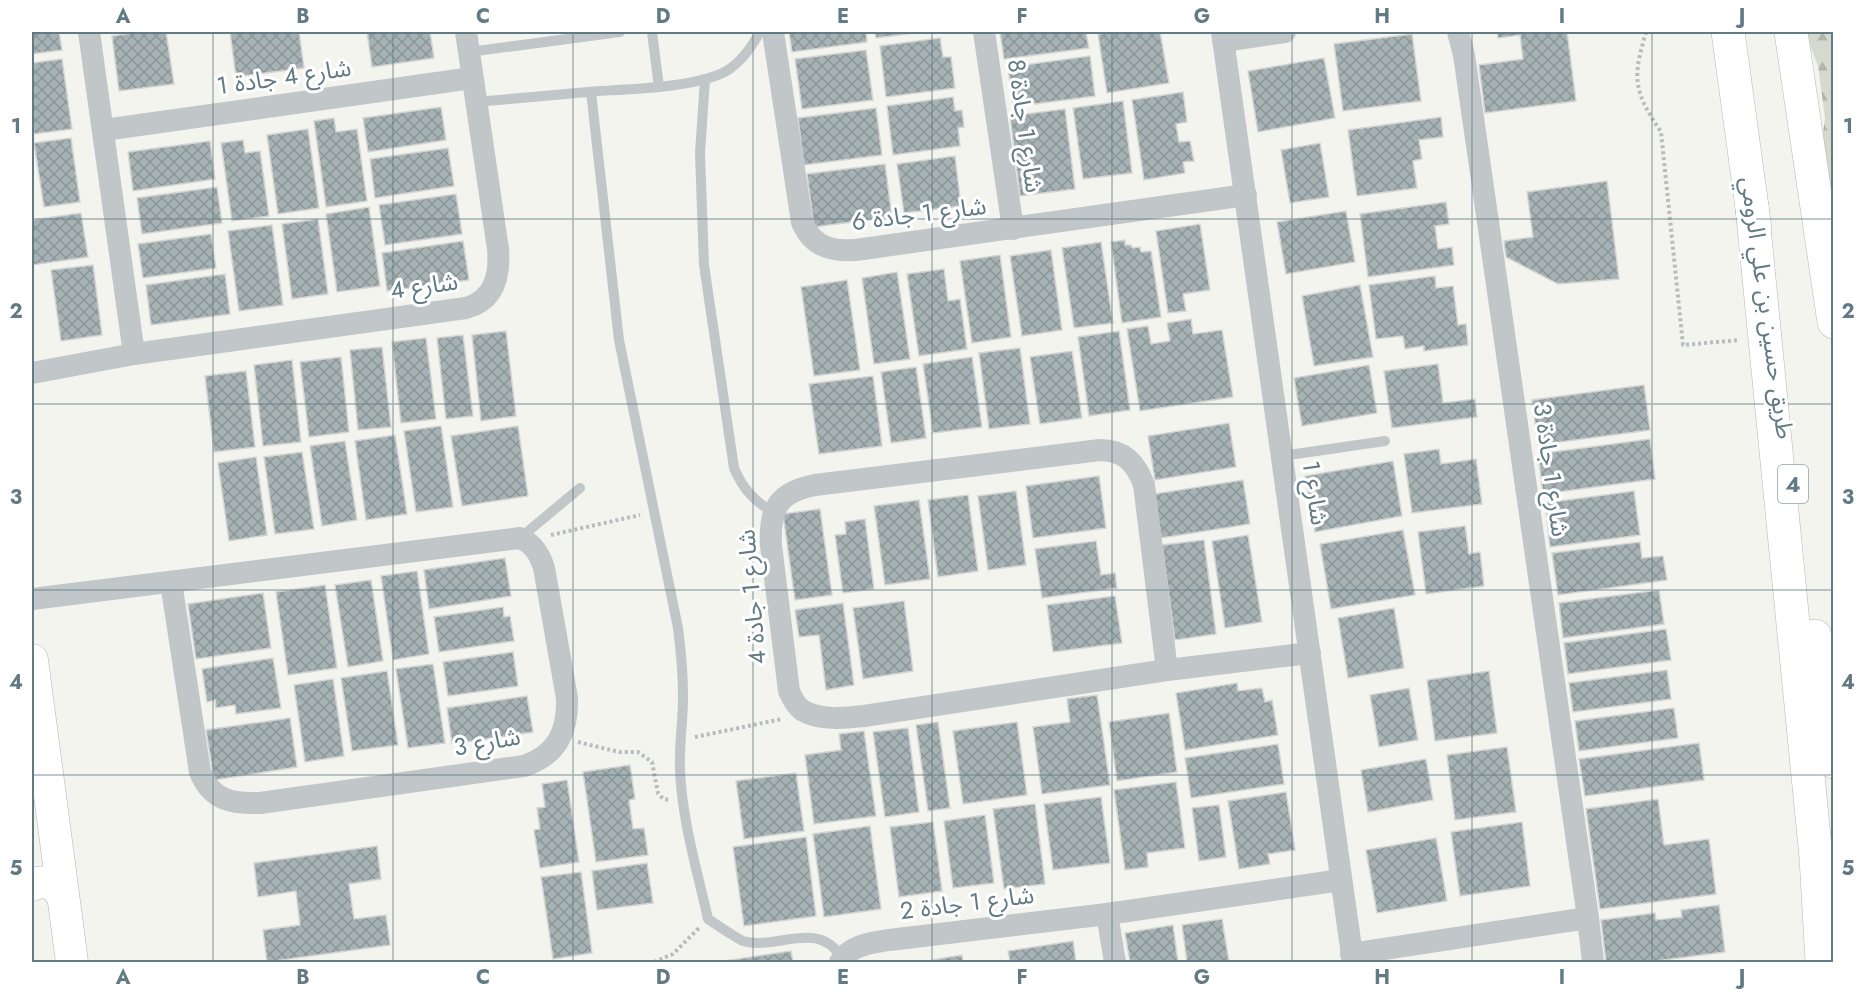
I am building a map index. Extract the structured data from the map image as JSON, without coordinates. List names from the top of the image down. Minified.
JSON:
{"streets":{"highway":["طريق حسين بن علي الرومي","4"],"street":["شارع 4 جادة 1","شارع 1 جادة 8","شارع 1 جادة 6","شارع 4","شارع 1 جادة 3","شارع 1","شارع 1 جادة 4","شارع 3","شارع 1 جادة 2"]},"crossings":[["شارع 4 جادة 1","شارع 4"],["شارع 1 جادة 8","شارع 1 جادة 6"],["شارع 1 جادة 6","شارع 1"],["شارع 1","شارع 1 جادة 2"]],"grid":{"columns":["A","B","C","D","E","F","G","H","I","J"],"rows":["1","2","3","4","5"]}}
